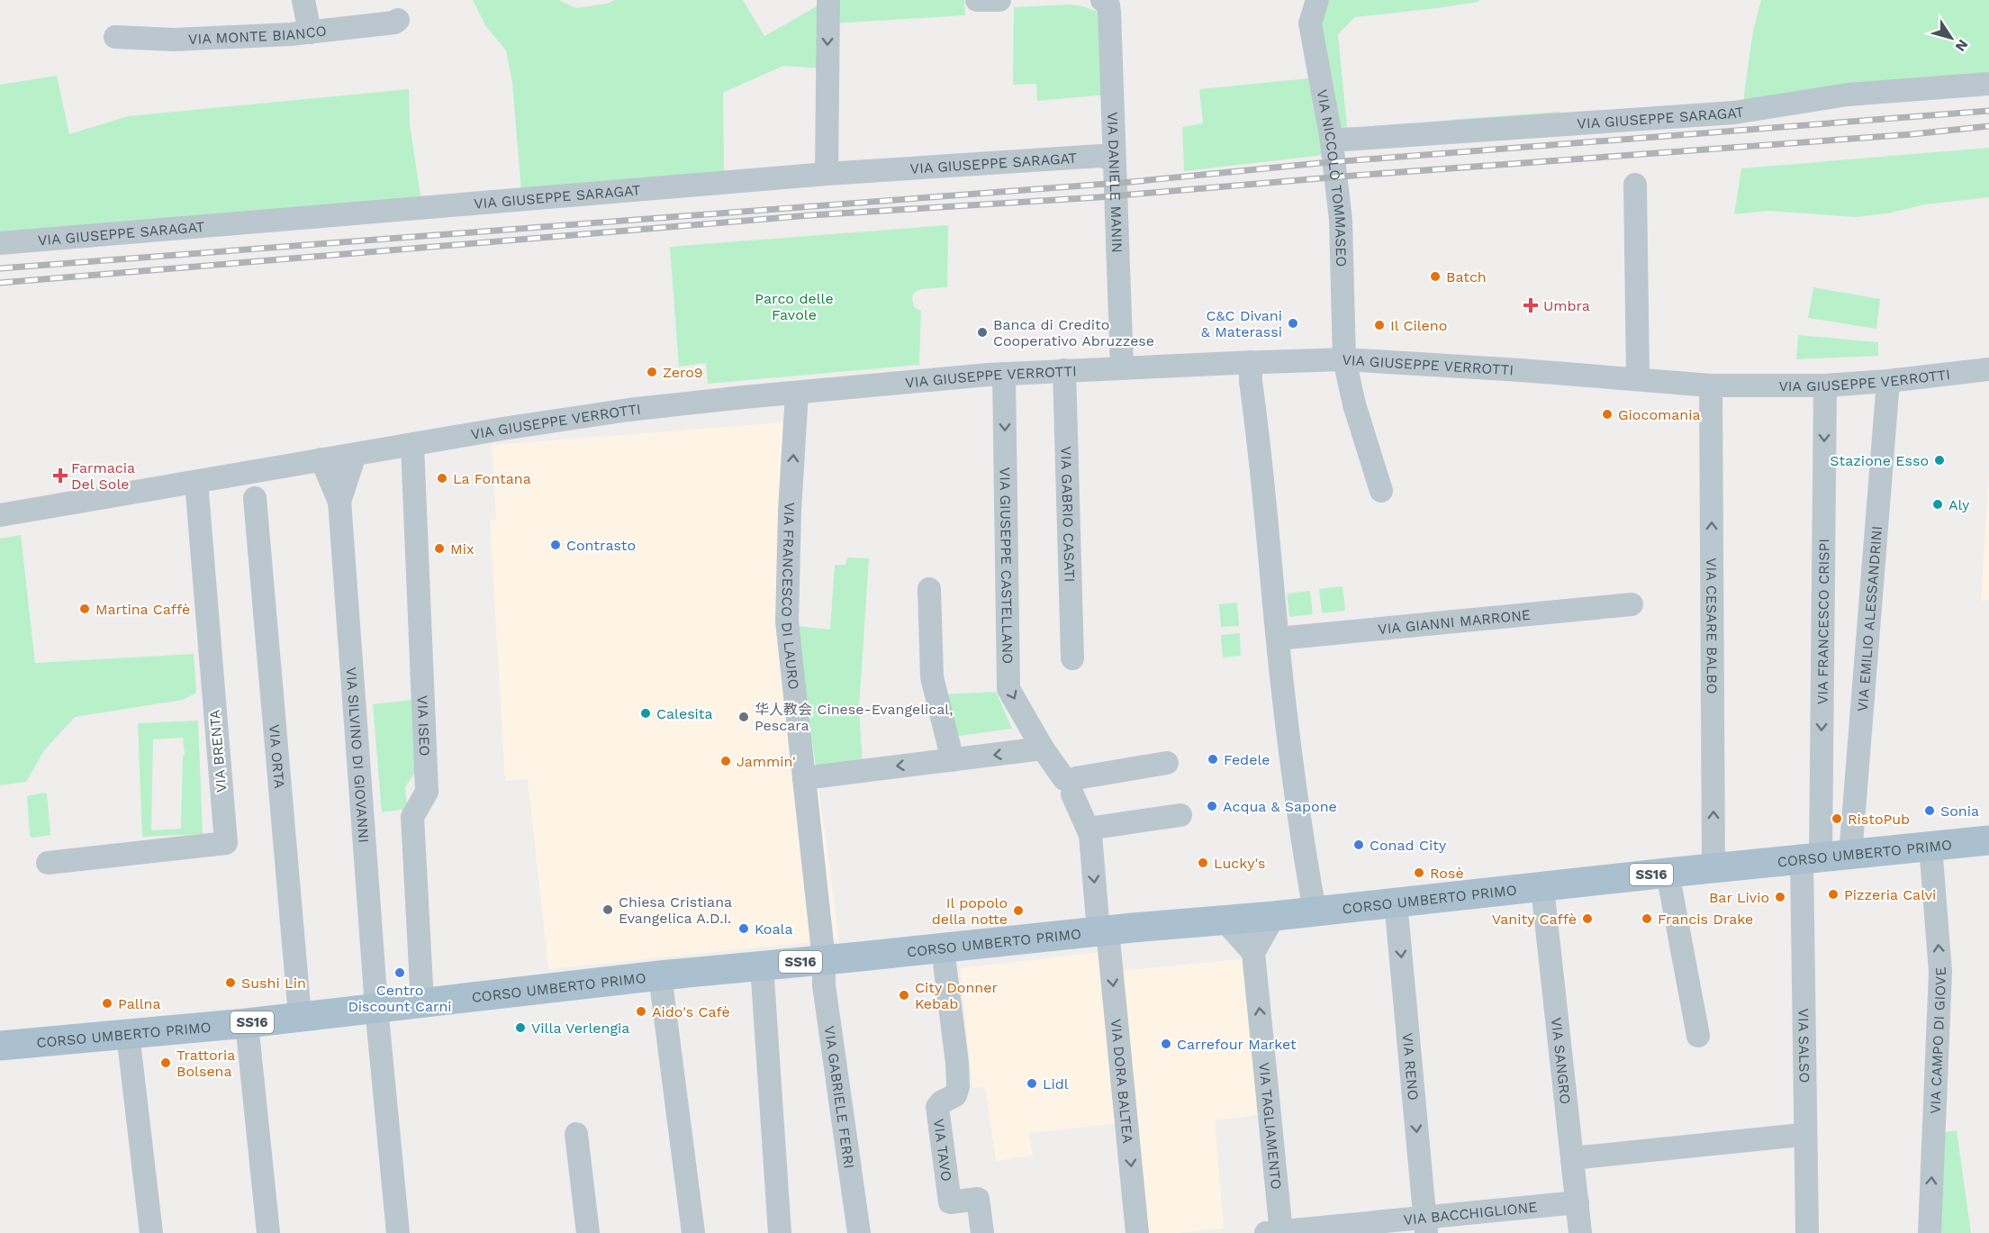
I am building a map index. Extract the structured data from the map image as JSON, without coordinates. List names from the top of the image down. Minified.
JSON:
{"streets":{"main road":["CORSO UMBERTO PRIMO","SS16"],"street":["VIA MONTE BIANCO","VIA GIUSEPPE SARAGAT","VIA NICCOLÒ TOMMASEO","VIA DANIELE MANIN","VIA GIUSEPPE VERROTTI","VIA GABRIO CASATI","VIA GIUSEPPE CASTELLANO","VIA FRANCESCO DI LAURO","VIA EMILIO ALESSANDRINI","VIA GIANNI MARRONE","VIA FRANCESCO CRISPI","VIA CESARE BALBO","VIA ISEO","VIA BRENTA","VIA SILVINO DI GIOVANNI","VIA ORTA","VIA CAMPO DI GIOVE","VIA SALSO","VIA SANGRO","VIA RENO","VIA DORA BALTEA","VIA GABRIELE FERRI","VIA TAGLIAMENTO","VIA TAVO","VIA BACCHIGLIONE"]},"crossings":[["VIA GIUSEPPE SARAGAT","VIA NICCOLÒ TOMMASEO"],["VIA GIUSEPPE SARAGAT","VIA DANIELE MANIN"],["VIA NICCOLÒ TOMMASEO","VIA GIUSEPPE VERROTTI"],["VIA DANIELE MANIN","VIA GIUSEPPE VERROTTI"],["VIA GIUSEPPE VERROTTI","VIA GABRIO CASATI"],["VIA GIUSEPPE VERROTTI","VIA GIUSEPPE CASTELLANO"],["VIA GIUSEPPE VERROTTI","VIA FRANCESCO DI LAURO"],["VIA GIUSEPPE VERROTTI","VIA EMILIO ALESSANDRINI"],["VIA GIUSEPPE VERROTTI","VIA FRANCESCO CRISPI"],["VIA GIUSEPPE VERROTTI","VIA CESARE BALBO"],["VIA GIUSEPPE VERROTTI","VIA ISEO"],["VIA GIUSEPPE VERROTTI","VIA BRENTA"],["VIA GIUSEPPE VERROTTI","VIA SILVINO DI GIOVANNI"],["VIA GIUSEPPE CASTELLANO","CORSO UMBERTO PRIMO"],["VIA GIUSEPPE CASTELLANO","VIA DORA BALTEA"],["VIA FRANCESCO DI LAURO","CORSO UMBERTO PRIMO"],["VIA FRANCESCO DI LAURO","VIA GABRIELE FERRI"],["VIA EMILIO ALESSANDRINI","CORSO UMBERTO PRIMO"],["VIA FRANCESCO CRISPI","CORSO UMBERTO PRIMO"],["VIA FRANCESCO CRISPI","VIA SALSO"],["VIA CESARE BALBO","CORSO UMBERTO PRIMO"],["VIA ISEO","CORSO UMBERTO PRIMO"],["VIA SILVINO DI GIOVANNI","CORSO UMBERTO PRIMO"],["VIA ORTA","CORSO UMBERTO PRIMO"],["CORSO UMBERTO PRIMO","VIA CAMPO DI GIOVE"],["CORSO UMBERTO PRIMO","VIA SALSO"],["CORSO UMBERTO PRIMO","VIA SANGRO"],["CORSO UMBERTO PRIMO","VIA RENO"],["CORSO UMBERTO PRIMO","VIA DORA BALTEA"],["CORSO UMBERTO PRIMO","VIA GABRIELE FERRI"],["CORSO UMBERTO PRIMO","VIA TAVO"],["VIA SANGRO","VIA BACCHIGLIONE"],["VIA RENO","VIA BACCHIGLIONE"],["VIA TAGLIAMENTO","VIA BACCHIGLIONE"]],"one_way":["VIA FRANCESCO CRISPI","VIA CESARE BALBO","VIA CAMPO DI GIOVE","VIA RENO","VIA DORA BALTEA","VIA TAGLIAMENTO"],"parks":["Parco delle Favole"],"places":{"other":["Batch","C&C Divani & Materassi","Il Cileno","Banca di Credito Cooperativo Abruzzese","Zero9","Giocomania","Stazione Esso","La Fontana","Aly","Contrasto","Mix","Martina Caffè","Calesita","华人教会 Cinese-Evangelical, Pescara","Fedele","Jammin'","Acqua & Sapone","Sonia","RistoPub","Conad City","Lucky's","Rosè","Pizzeria Calvi","Bar Livio","Chiesa Cristiana Evangelica A.D.I.","Il popolo della notte","Vanity Caffè","Francis Drake","Koala","Centro Discount Carni","Sushi Lin","City Donner Kebab","Pallna","Aido's Cafè","Villa Verlengia","Carrefour Market","Trattoria Bolsena","Lidl"],"health":["Umbra","Farmacia Del Sole"]},"north":"bottom right"}
